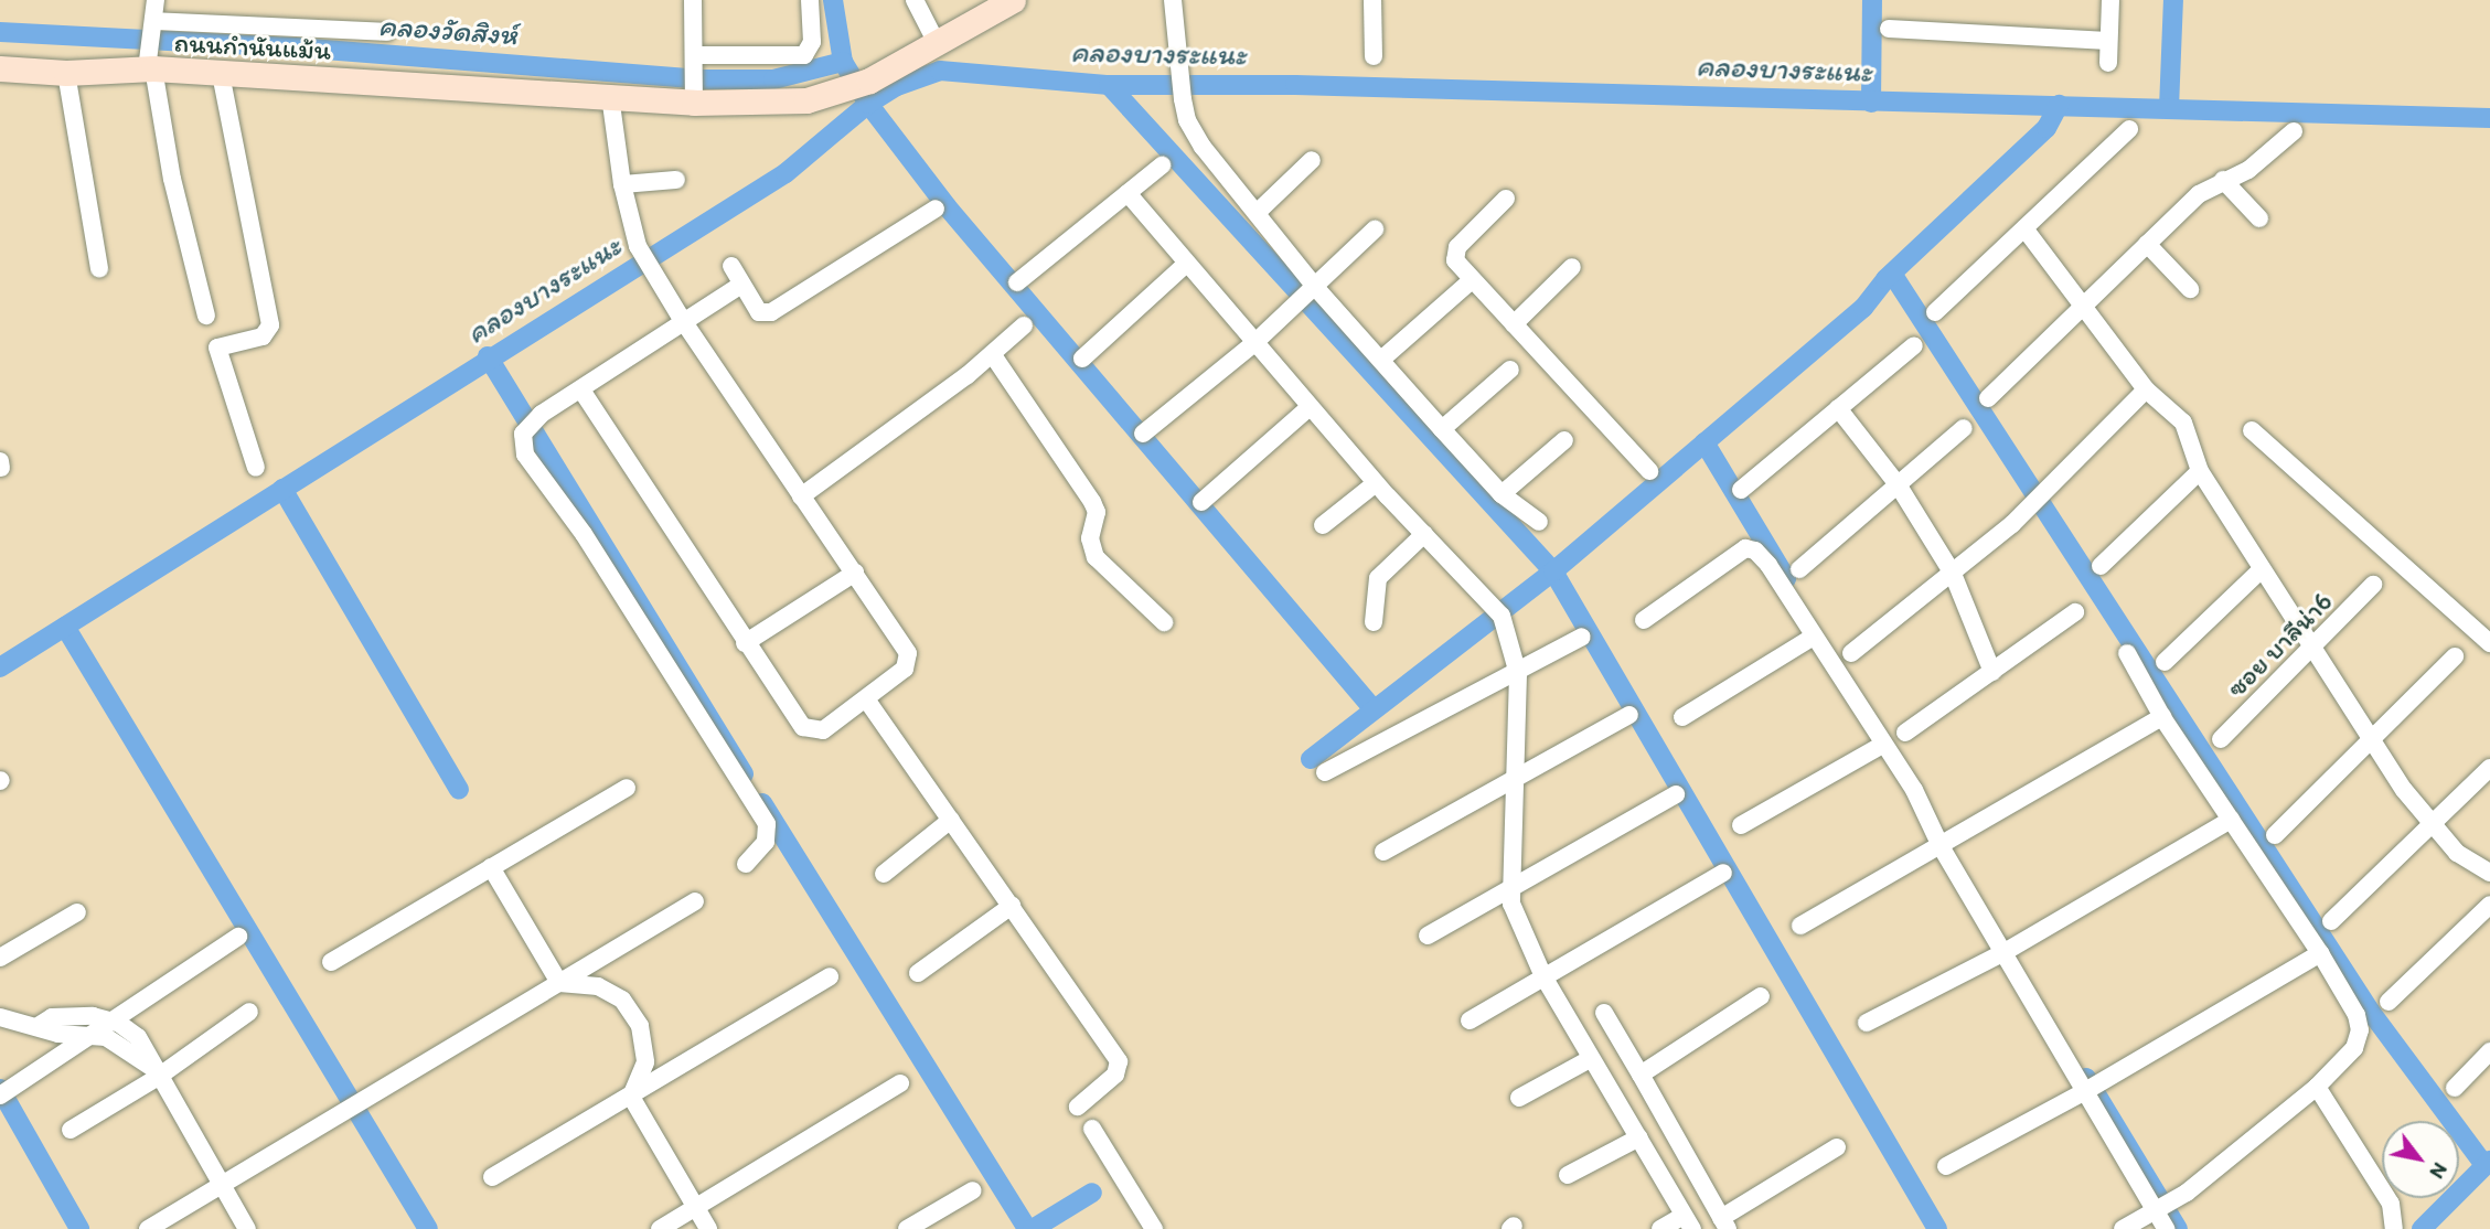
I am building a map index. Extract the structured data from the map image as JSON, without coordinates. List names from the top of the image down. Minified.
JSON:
{"streets":{"street":["ถนนกำนันแม้น","ซอย บาลีน่า6"]},"water":["คลองวัดสิงห์","คลองบางระแนะ"],"north":"bottom right"}
